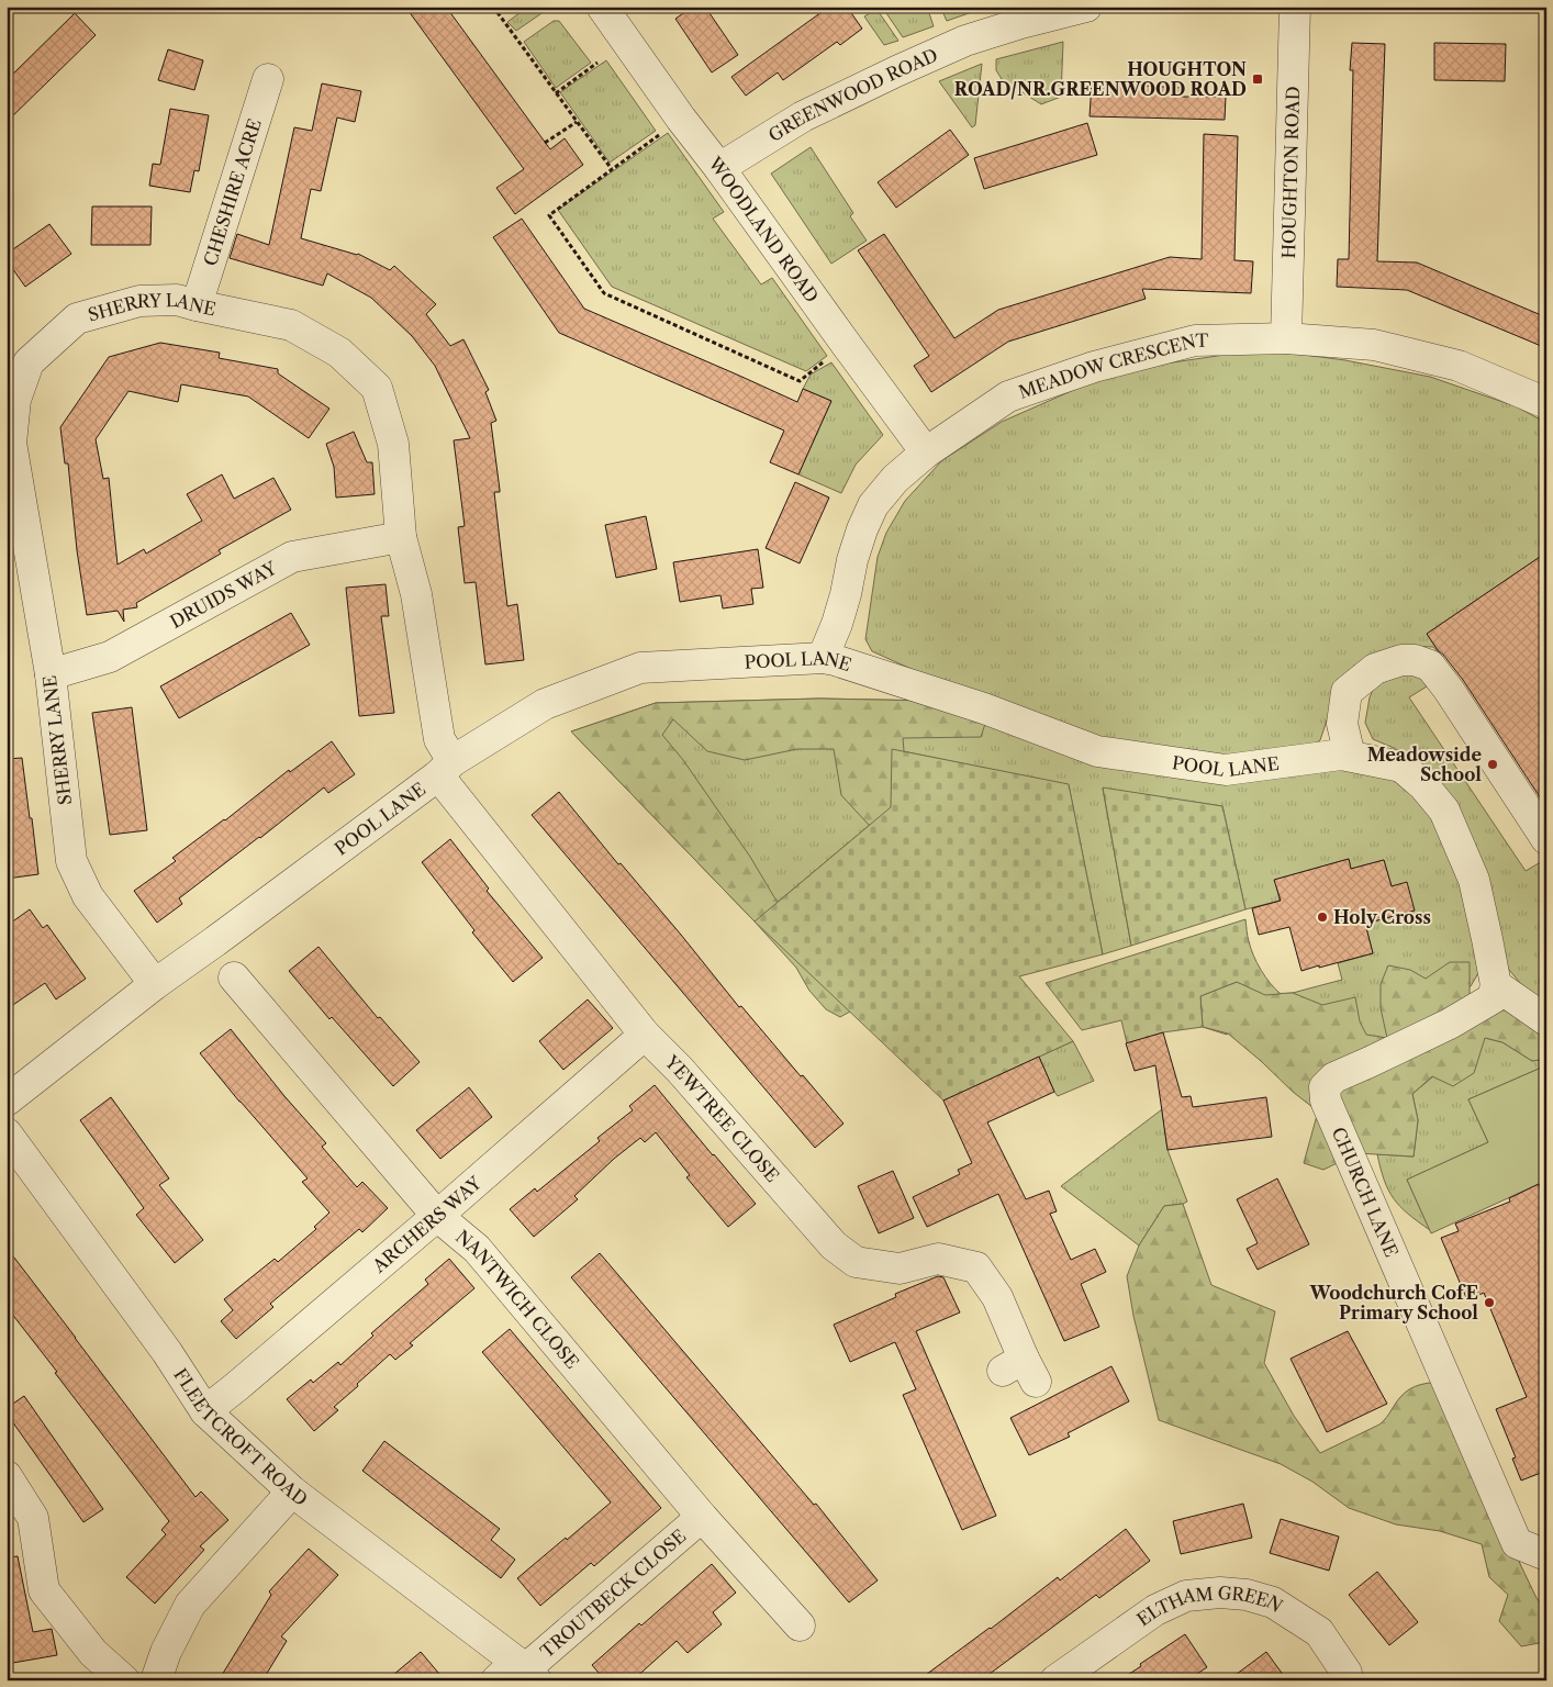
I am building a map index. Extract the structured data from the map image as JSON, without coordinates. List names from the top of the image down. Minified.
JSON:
{"streets":{"street":["GREENWOOD ROAD","HOUGHTON ROAD","CHESHIRE ACRE","WOODLAND ROAD","SHERRY LANE","MEADOW CRESCENT","DRUIDS WAY","POOL LANE","YEWTREE CLOSE","CHURCH LANE","ARCHERS WAY","NANTWICH CLOSE","FLEETCROFT ROAD","TROUTBECK CLOSE","ELTHAM GREEN"]},"crossings":[["GREENWOOD ROAD","WOODLAND ROAD"],["HOUGHTON ROAD","MEADOW CRESCENT"],["CHESHIRE ACRE","SHERRY LANE"],["WOODLAND ROAD","MEADOW CRESCENT"],["SHERRY LANE","DRUIDS WAY"],["SHERRY LANE","POOL LANE"],["SHERRY LANE","YEWTREE CLOSE"],["MEADOW CRESCENT","POOL LANE"],["POOL LANE","YEWTREE CLOSE"],["POOL LANE","CHURCH LANE"],["YEWTREE CLOSE","ARCHERS WAY"],["ARCHERS WAY","NANTWICH CLOSE"],["ARCHERS WAY","FLEETCROFT ROAD"],["NANTWICH CLOSE","TROUTBECK CLOSE"],["FLEETCROFT ROAD","TROUTBECK CLOSE"]],"places":{"transit":["HOUGHTON ROAD/NR.GREENWOOD ROAD"],"other":["Meadowside School","Holy Cross","Woodchurch CofE Primary School"]}}
